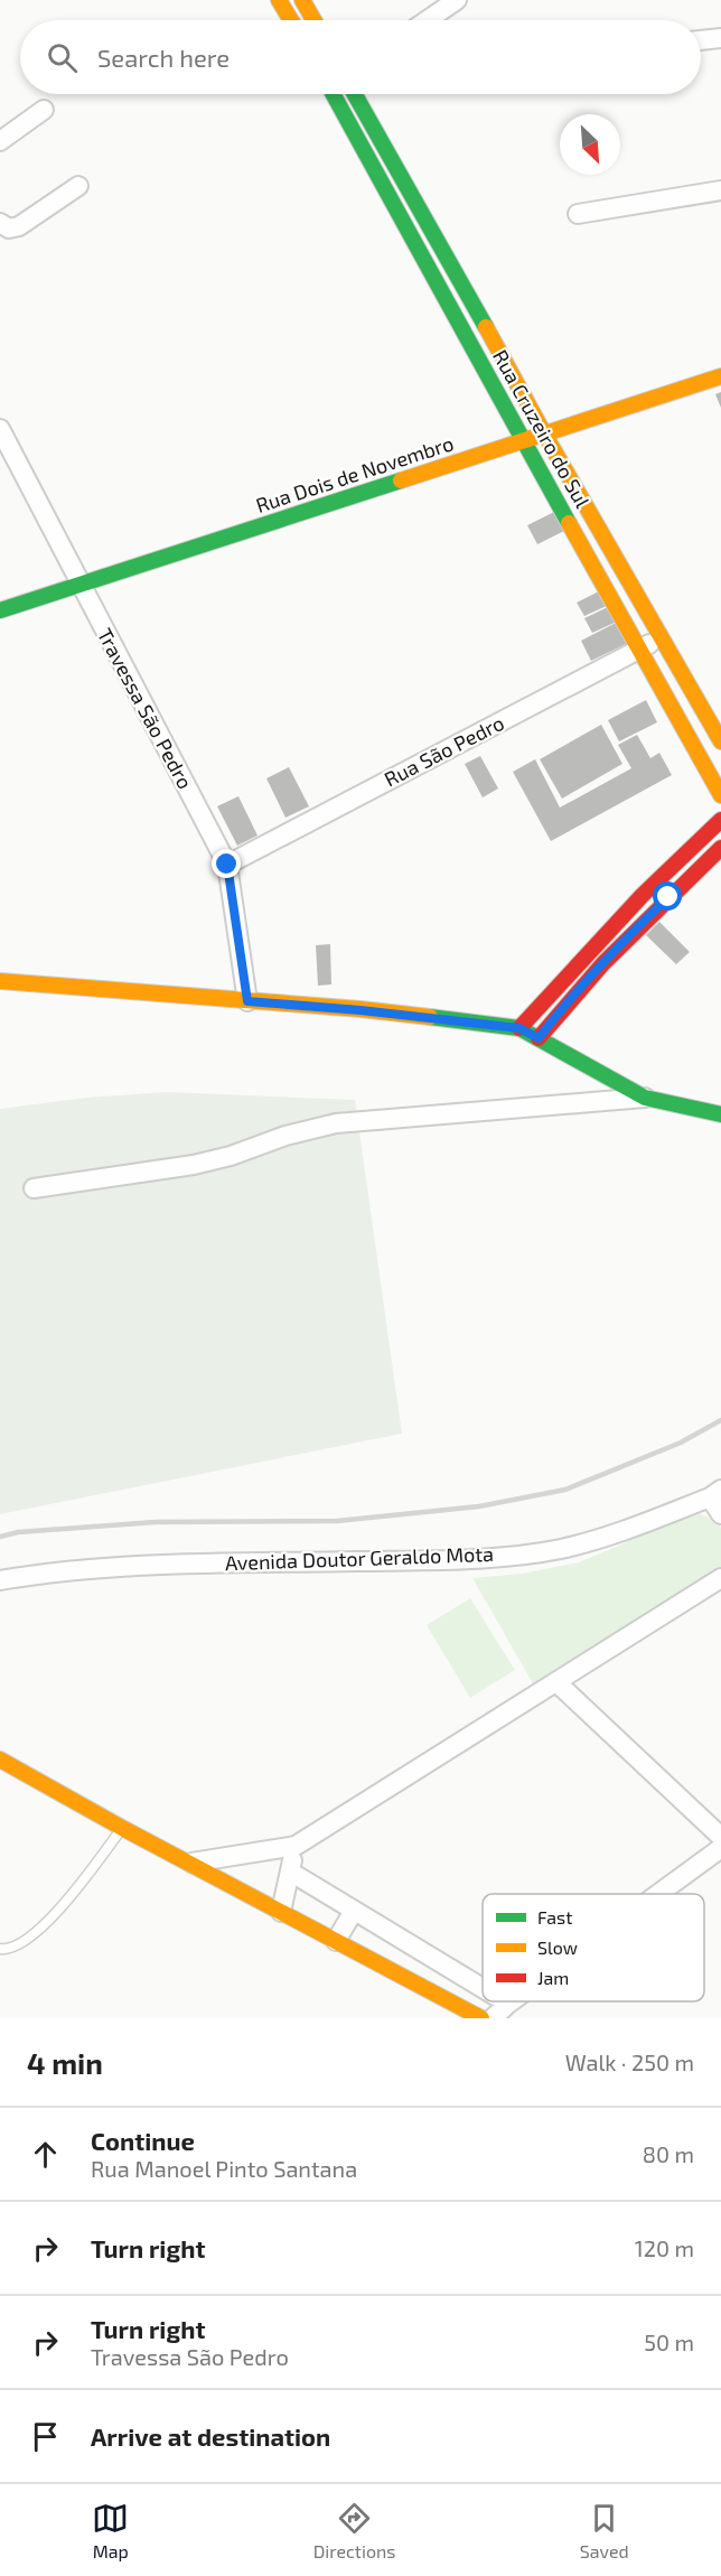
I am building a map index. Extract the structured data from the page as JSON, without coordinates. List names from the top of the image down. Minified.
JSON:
{"streets":{"street":["Rua Cruzeiro do Sul","Rua Dois de Novembro","Travessa São Pedro","Rua São Pedro","Avenida Doutor Geraldo Mota"]},"crossings":[["Rua Cruzeiro do Sul","Rua Dois de Novembro"],["Rua Cruzeiro do Sul","Rua São Pedro"],["Rua Dois de Novembro","Travessa São Pedro"],["Travessa São Pedro","Rua São Pedro"]],"legend":["Fast","Slow","Jam"],"north":"bottom right","page":{"search":"Search here","heading":["4 min","Walk · 250 m"],"list":[["Continue","Rua Manoel Pinto Santana","80 m"],["Turn right","120 m"],["Turn right","Travessa São Pedro","50 m"],"Arrive at destination"],"nav":["Map","Directions","Saved"]}}
